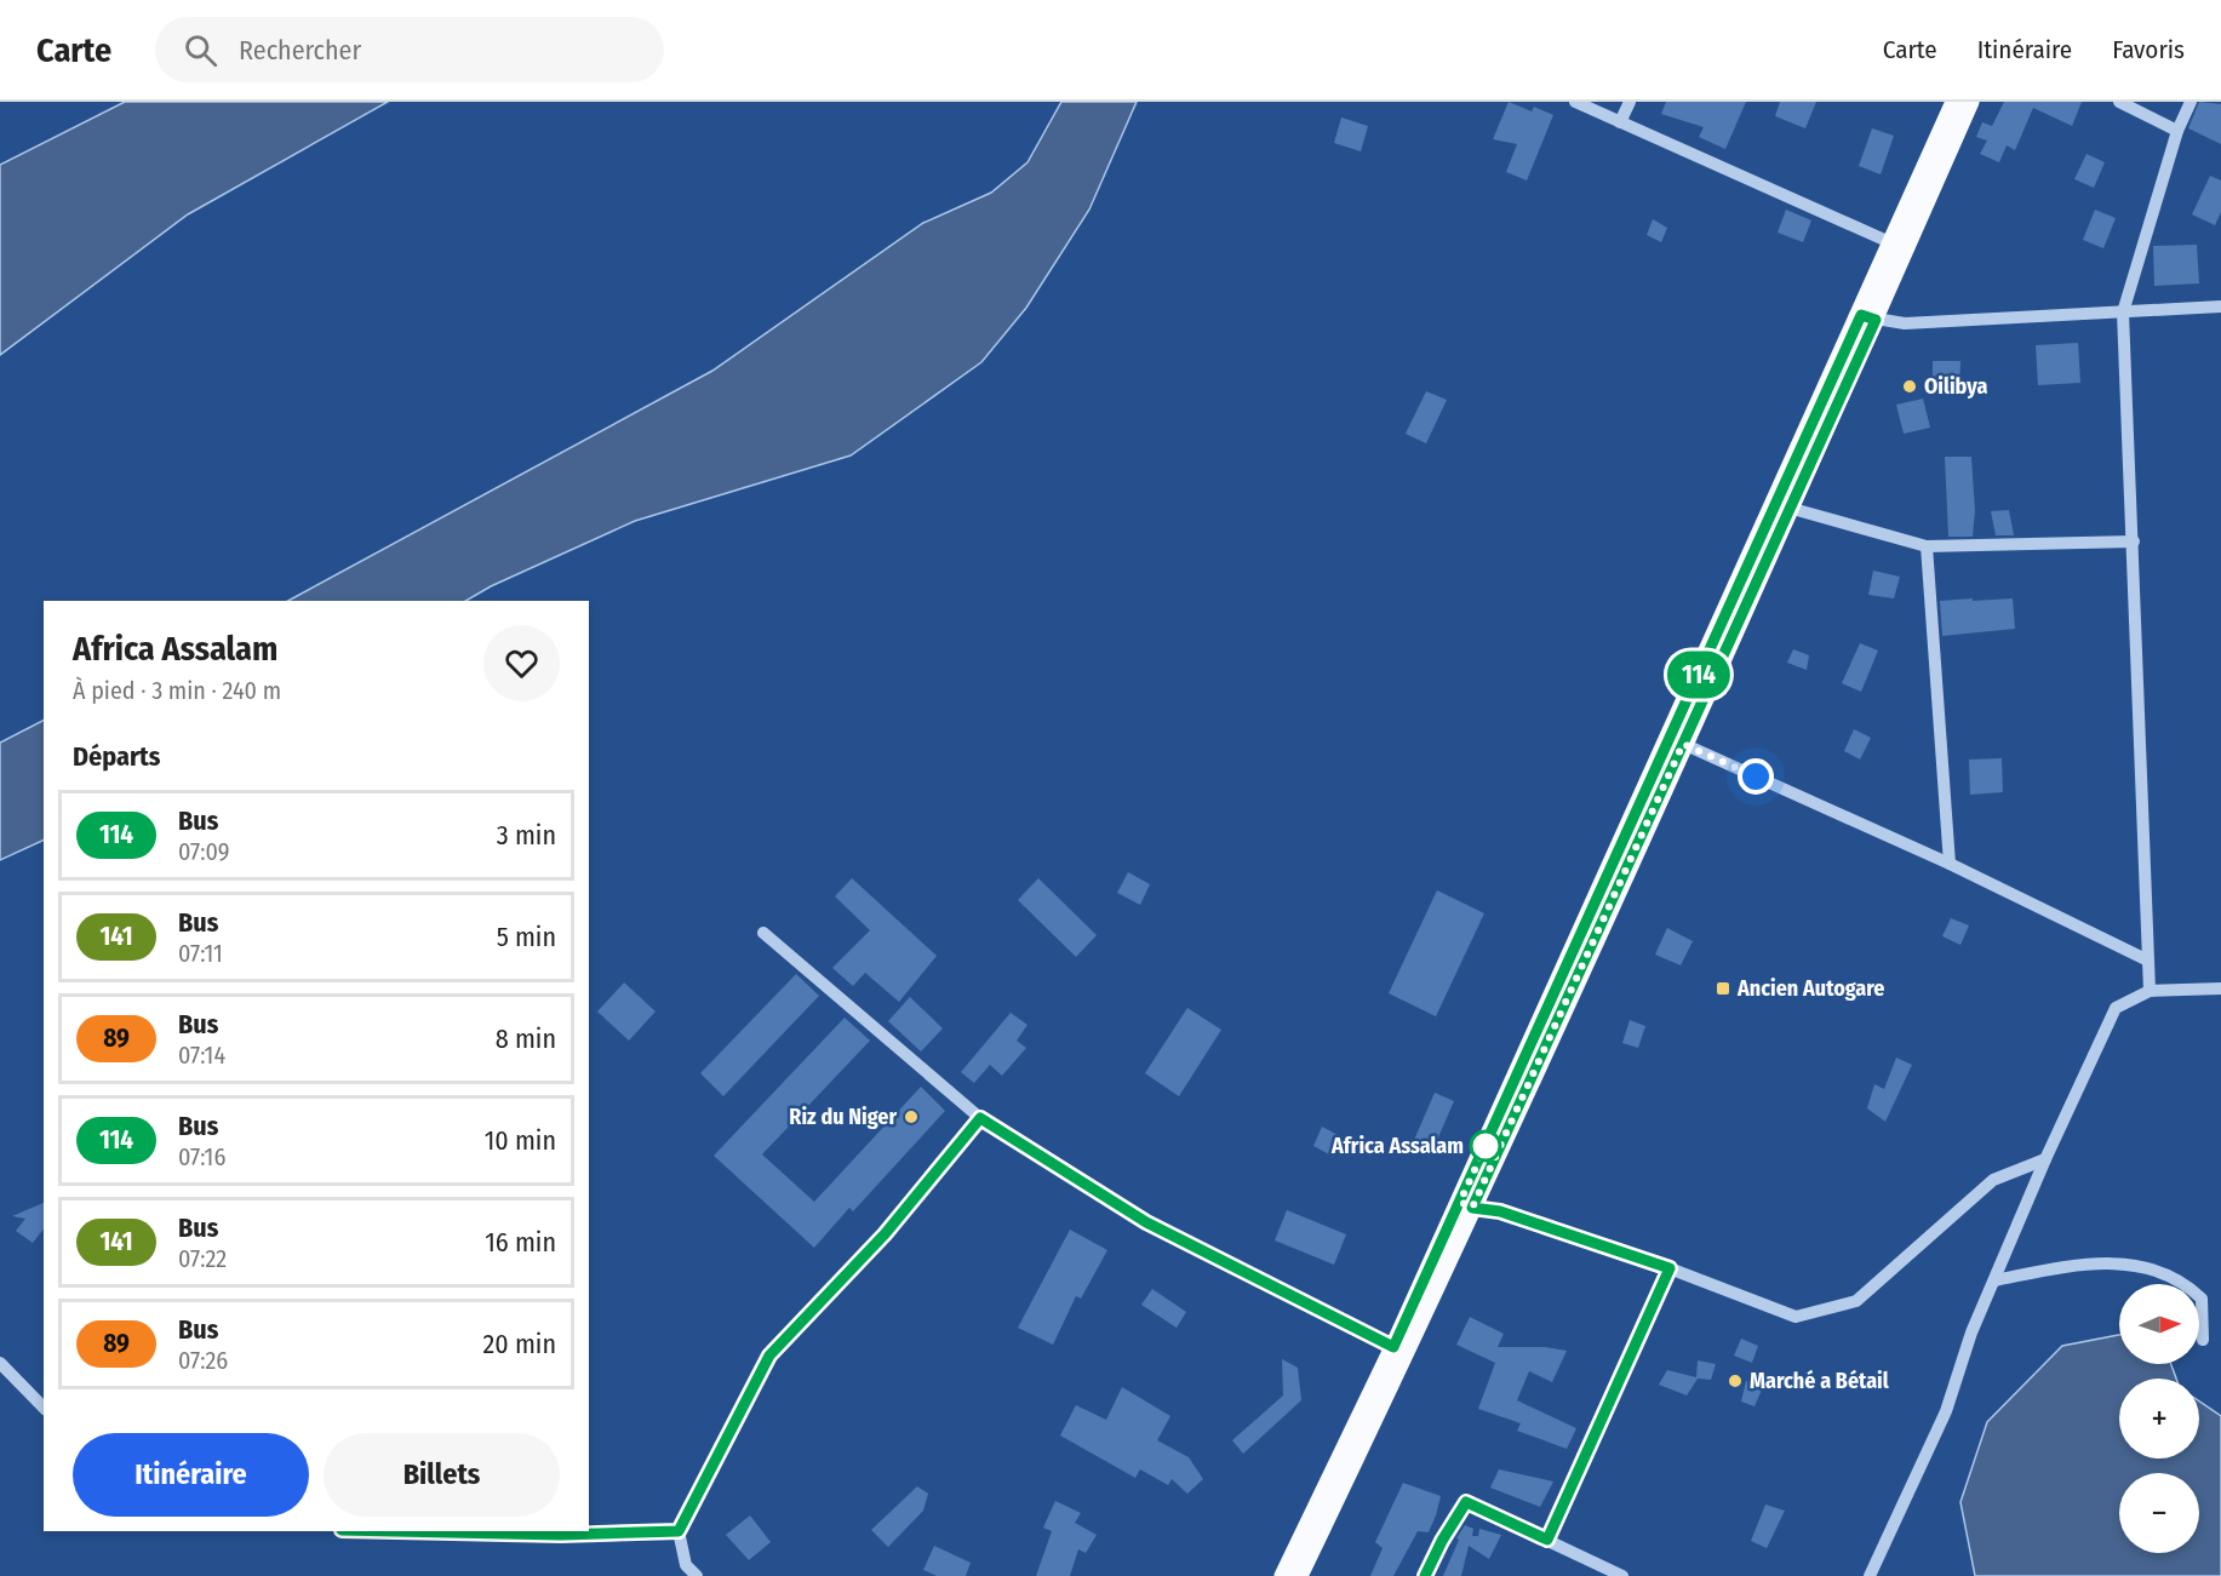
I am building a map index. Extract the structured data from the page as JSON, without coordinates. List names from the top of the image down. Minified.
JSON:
{"places":{"other":["Oilibya","Riz du Niger","Africa Assalam","Marché a Bétail"],"transit":["Ancien Autogare"]},"lines":["bus line 114"],"north":"right","page":{"header":"Carte","search":"Rechercher","nav":["Carte","Itinéraire","Favoris"],"on_map":"114","heading":[["Africa Assalam","À pied · 3 min · 240 m"],"Départs"],"list":[{"mark":"114","name":"Bus","note":"07:09","value":"3 min"},{"mark":"141","name":"Bus","note":"07:11","value":"5 min"},{"mark":"89","name":"Bus","note":"07:14","value":"8 min"},{"mark":"114","name":"Bus","note":"07:16","value":"10 min"},{"mark":"141","name":"Bus","note":"07:22","value":"16 min"},{"mark":"89","name":"Bus","note":"07:26","value":"20 min"}],"map_buttons":["+","−"],"buttons":["Itinéraire","Billets"]}}
